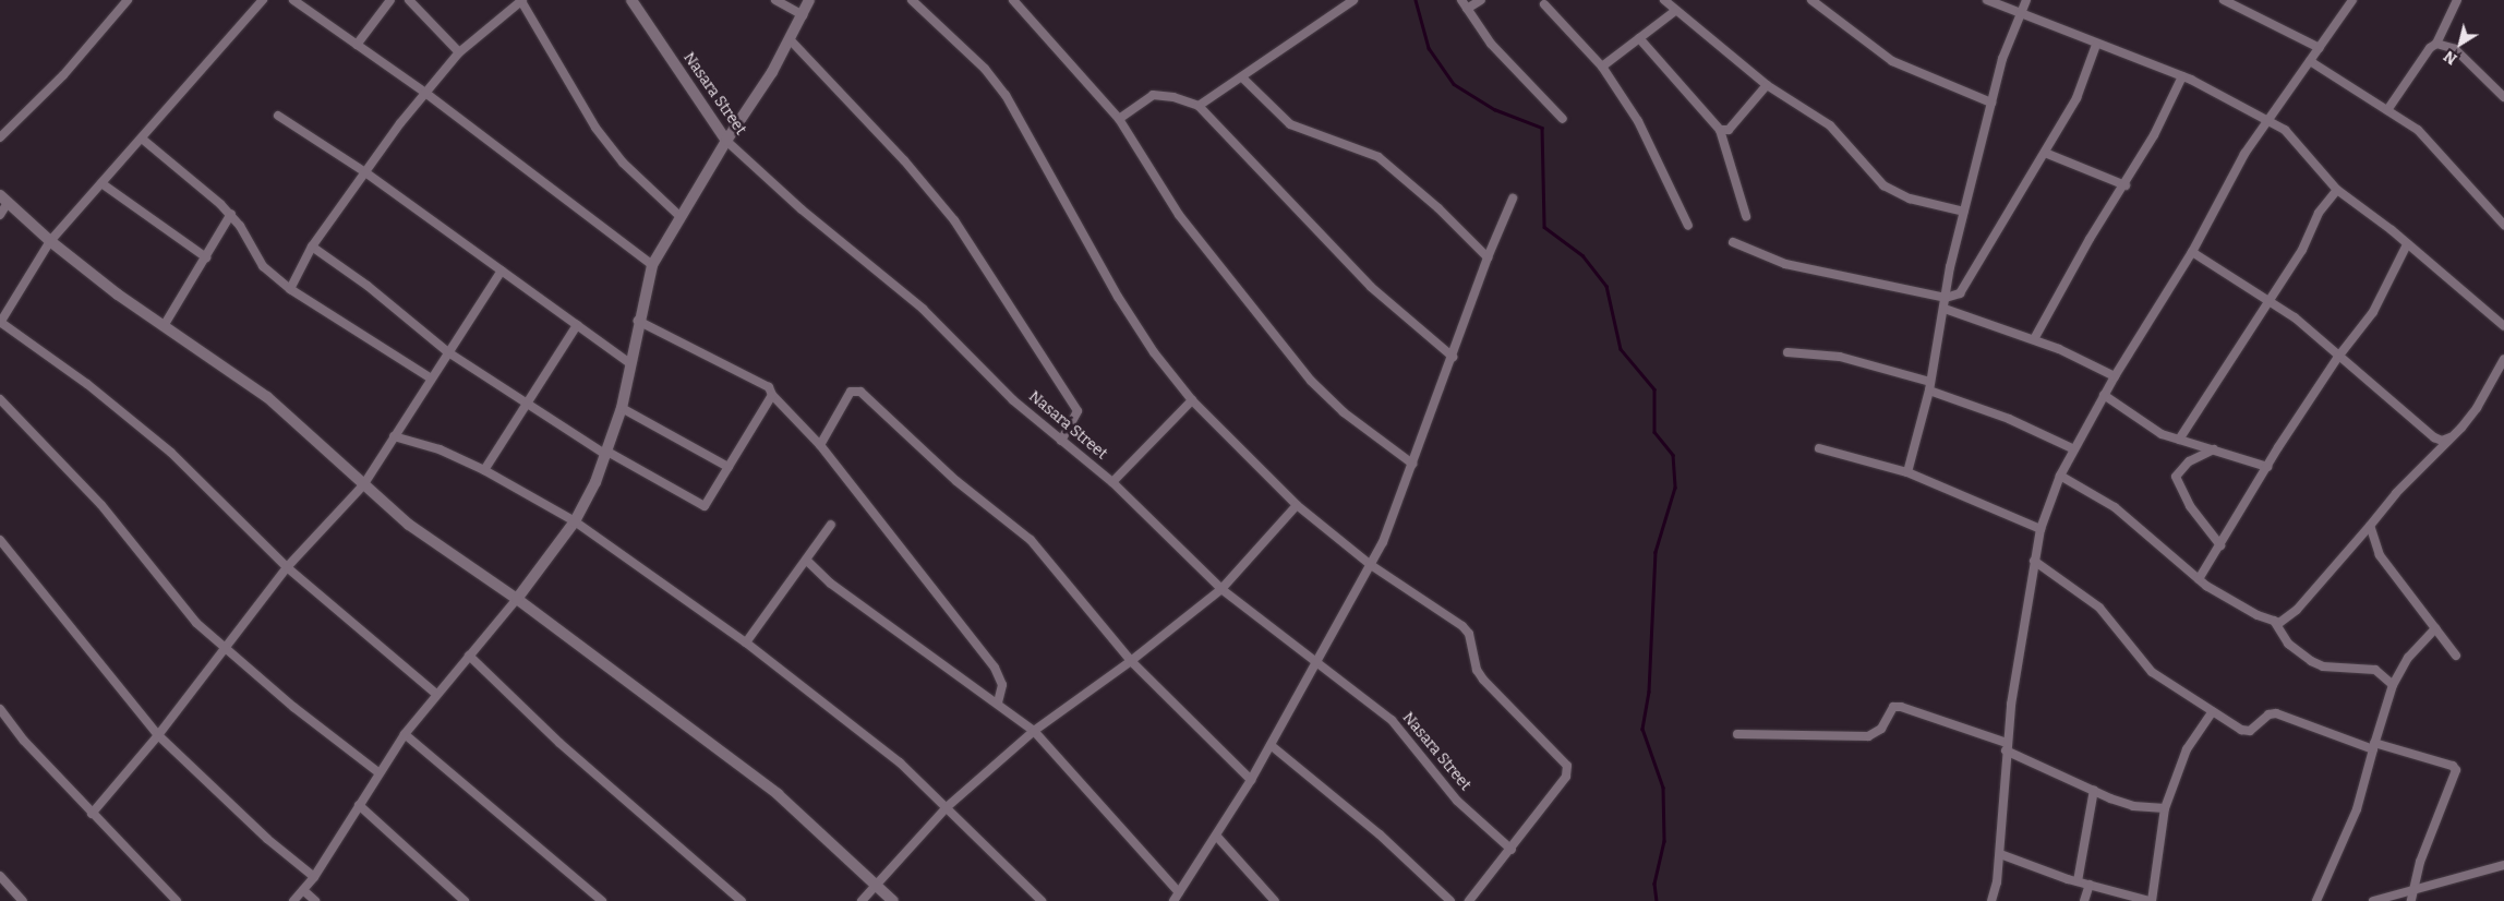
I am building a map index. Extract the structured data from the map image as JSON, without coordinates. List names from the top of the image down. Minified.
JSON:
{"streets":{"street":["Nasara Street"]},"north":"bottom left"}
